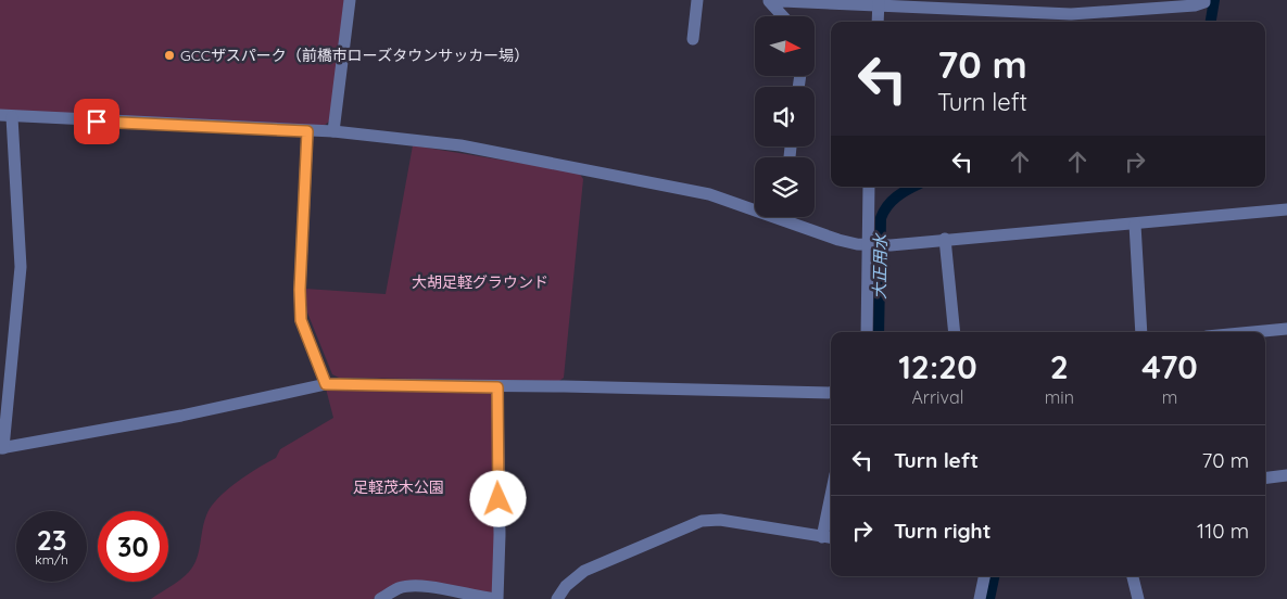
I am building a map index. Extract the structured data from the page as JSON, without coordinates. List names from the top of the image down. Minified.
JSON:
{"water":["大正用水"],"parks":["大胡足軽グラウンド","足軽茂木公園"],"places":["GCCザスパーク（前橋市ローズタウンサッカー場）"],"north":"right","page":{"turn":["70 m","Turn left"],"eta":["12:20","Arrival","2","min","470","m"],"list":[{"name":"Turn left","value":"70 m"},{"name":"Turn right","value":"110 m"}],"speed":"23 km/h","limit":"30"}}
